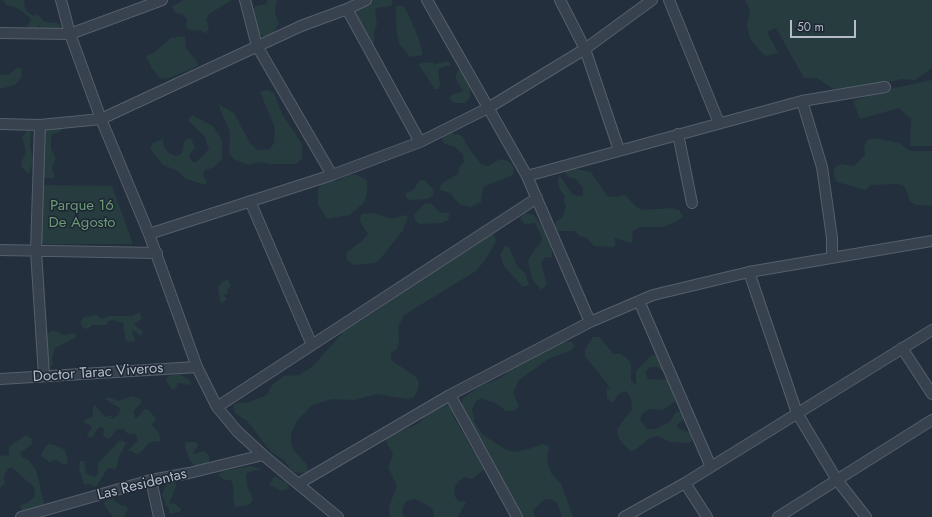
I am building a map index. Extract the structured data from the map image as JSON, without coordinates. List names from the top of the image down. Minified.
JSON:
{"streets":{"street":["Doctor Tarac Viveros","Las Residentas"]},"parks":["Parque 16 De Agosto"],"scale_bar":"50 m"}
